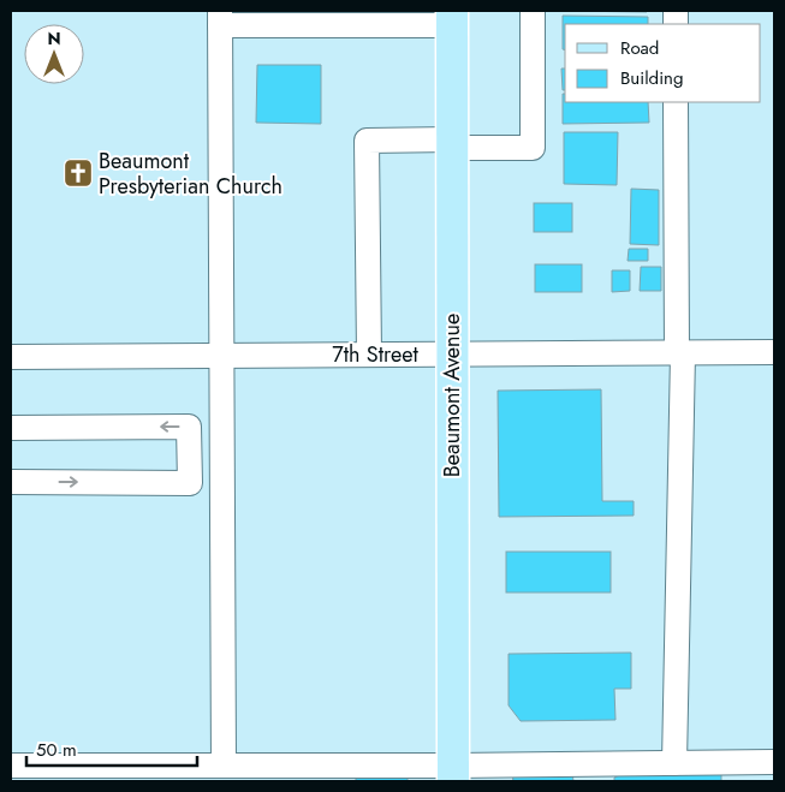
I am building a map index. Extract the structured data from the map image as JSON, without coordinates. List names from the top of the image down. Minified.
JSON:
{"streets":{"main road":["Beaumont Avenue"],"street":["7th Street"]},"crossings":[["7th Street","Beaumont Avenue"]],"places":{"church":["Beaumont Presbyterian Church"]},"legend":["Road","Building"],"scale_bar":"50 m","north":"top"}
